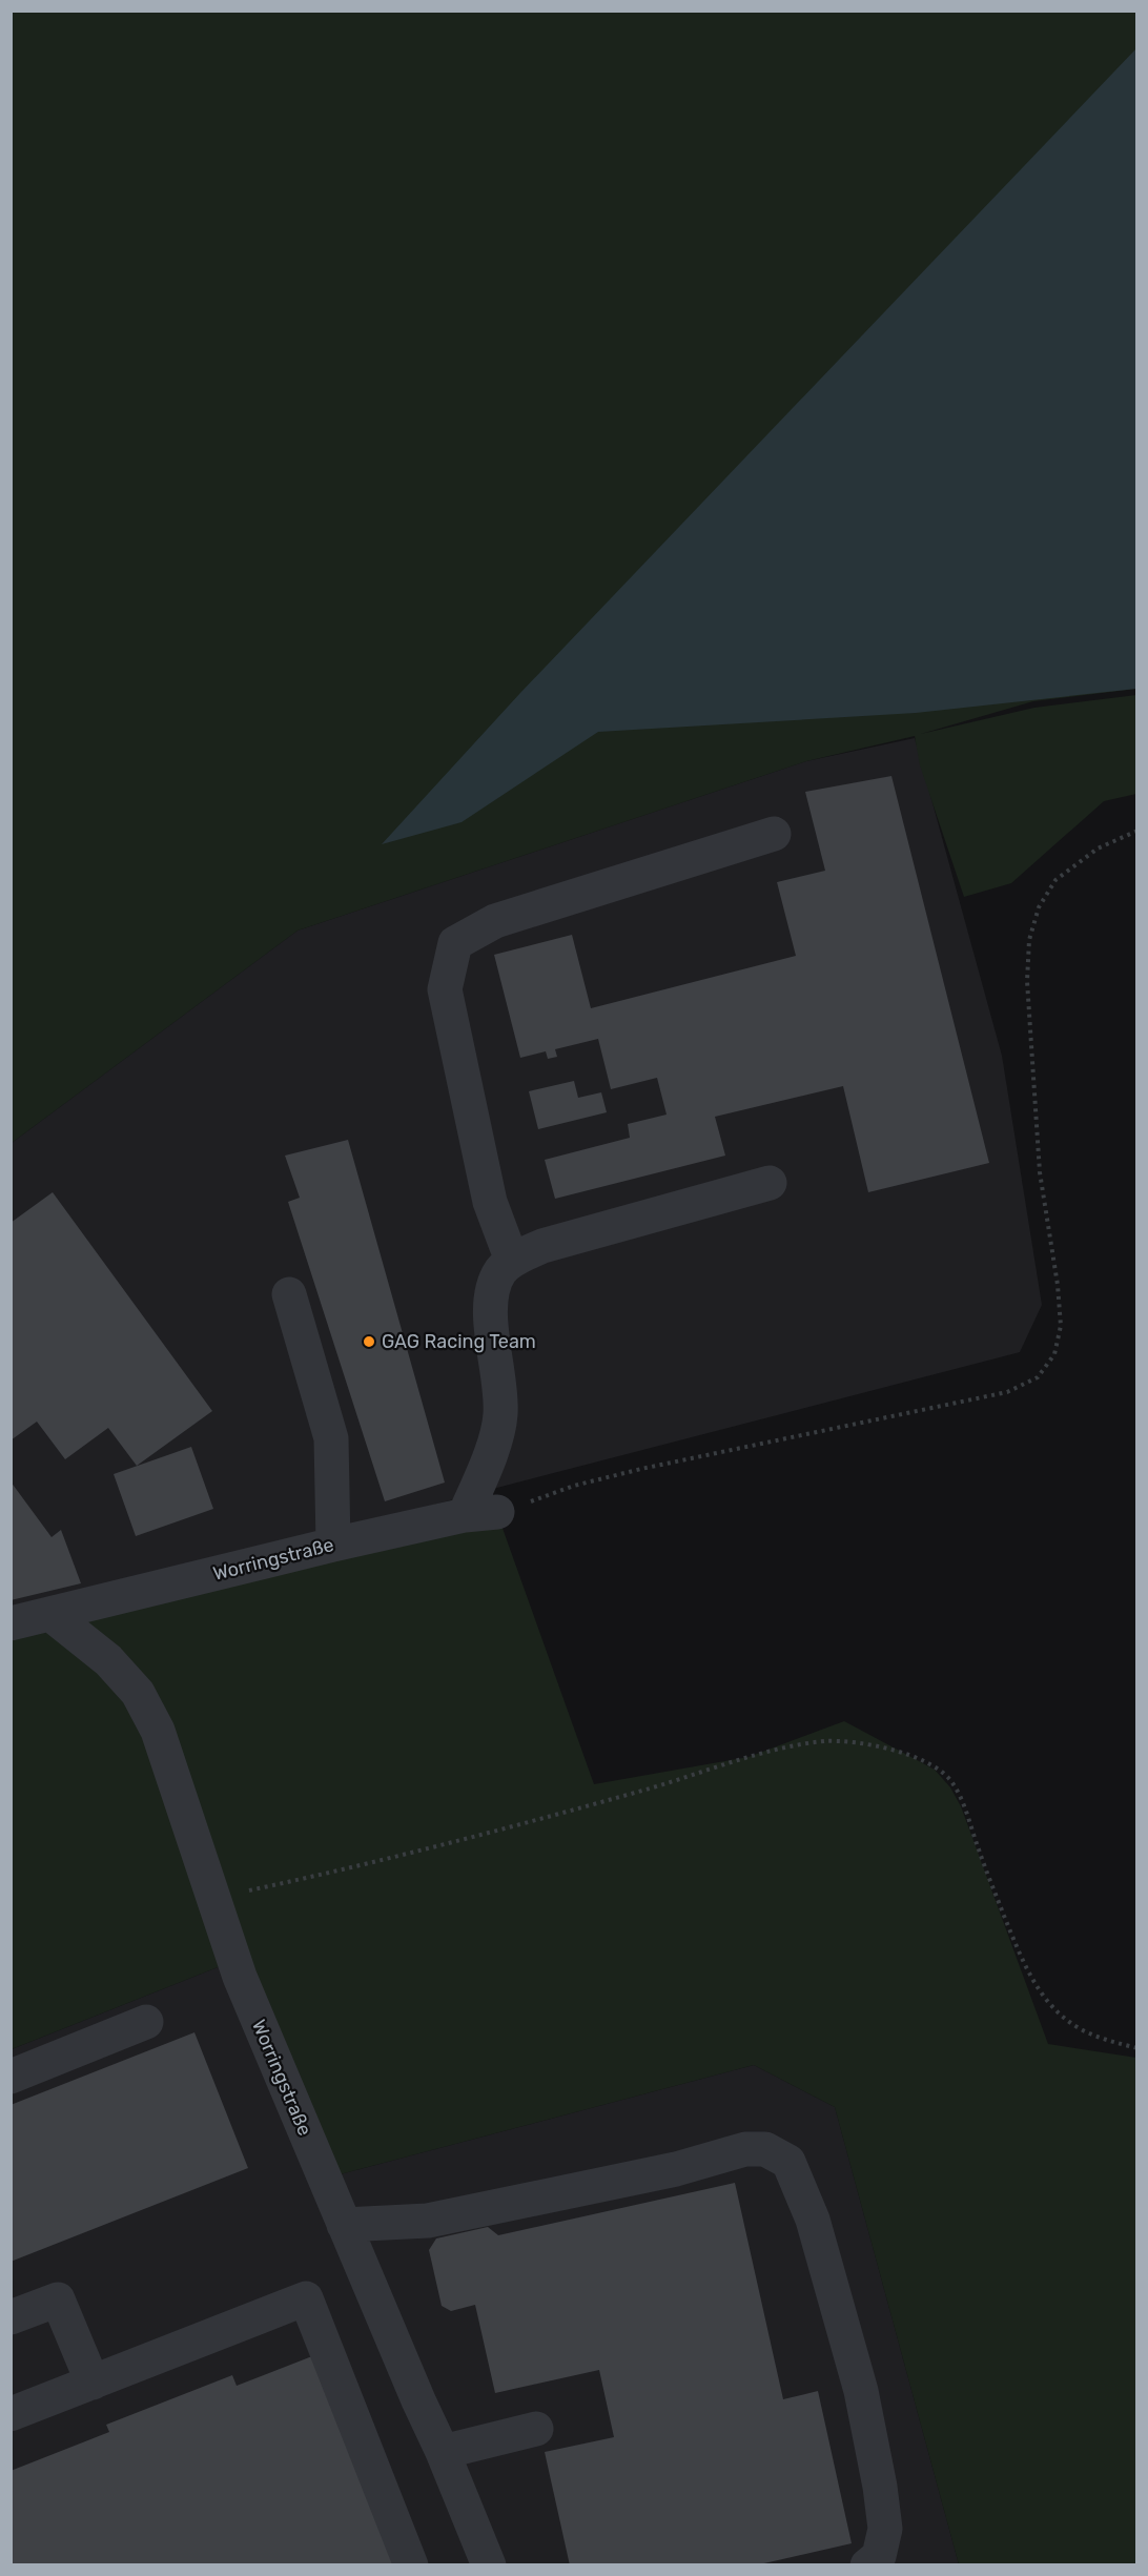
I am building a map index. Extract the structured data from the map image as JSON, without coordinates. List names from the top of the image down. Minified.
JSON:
{"streets":{"street":["Worringstraße"]},"places":["GAG Racing Team"]}
